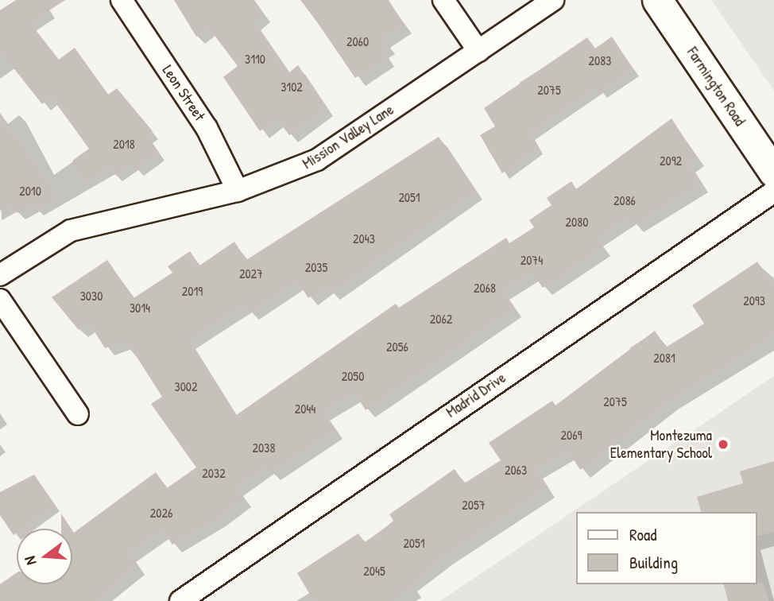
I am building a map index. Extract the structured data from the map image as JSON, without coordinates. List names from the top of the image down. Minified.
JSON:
{"streets":{"main road":["Farmington Road"],"street":["Leon Street","Mission Valley Lane","Madrid Drive"]},"crossings":[["Leon Street","Mission Valley Lane"]],"places":["Montezuma Elementary School"],"house_numbers":["2060","3110","2083","3102","2075","2018","2092","2010","2051","2086","2080","2043","2074","2035","2027","2068","2019","3030","2093","3014","2062","2056","2081","2050","3002","2075","2044","2069","2038","2063","2032","2057","2026","2051","2045"],"legend":["Road","Building"],"north":"left"}
